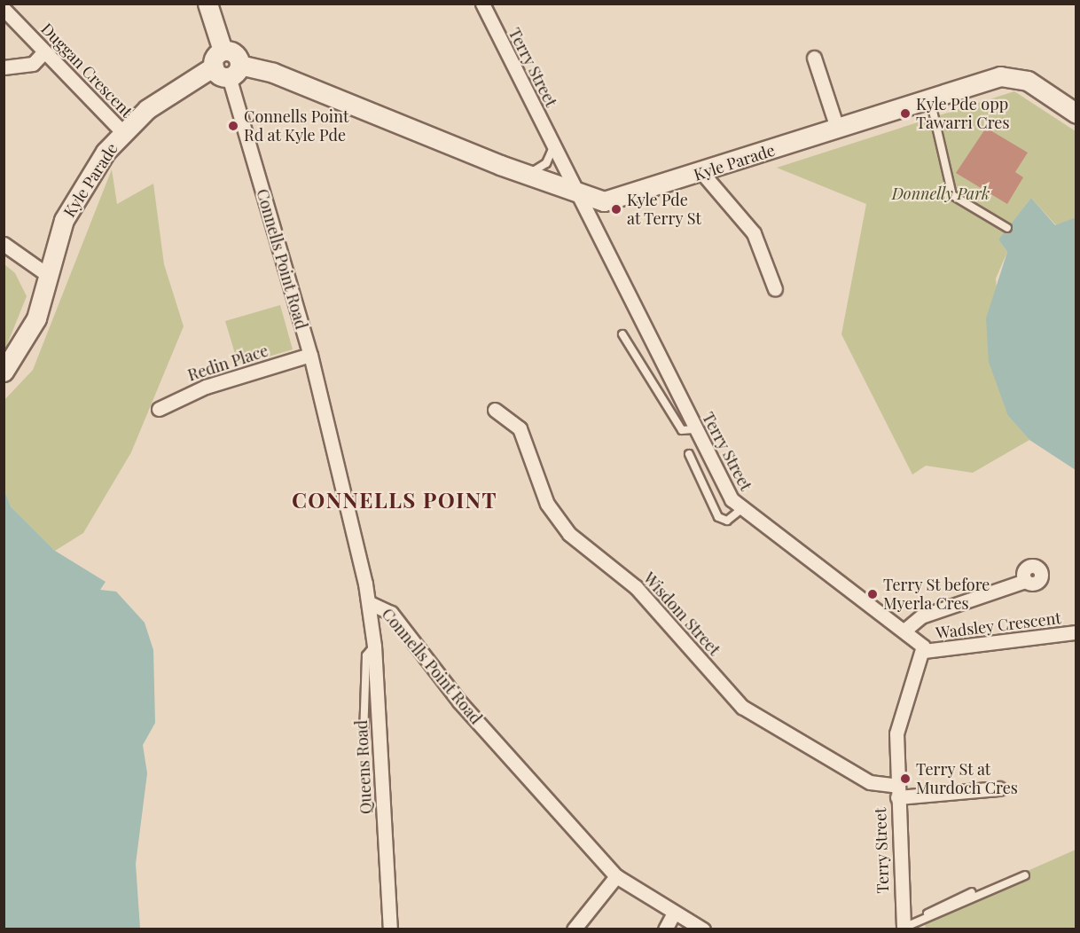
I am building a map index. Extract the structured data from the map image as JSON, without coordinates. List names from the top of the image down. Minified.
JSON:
{"streets":{"street":["Terry Street","Duggan Crescent","Kyle Parade","Connells Point Road","Redin Place","Wisdom Street","Wadsley Crescent","Queens Road"]},"crossings":[["Terry Street","Kyle Parade"],["Terry Street","Wisdom Street"],["Terry Street","Wadsley Crescent"],["Duggan Crescent","Kyle Parade"],["Kyle Parade","Connells Point Road"],["Connells Point Road","Redin Place"],["Connells Point Road","Queens Road"]],"districts":["CONNELLS POINT"],"parks":["Donnelly Park"],"places":["Kyle Pde opp Tawarri Cres","Connells Point Rd at Kyle Pde","Kyle Pde at Terry St","Terry St before Myerla Cres","Terry St at Murdoch Cres"]}
